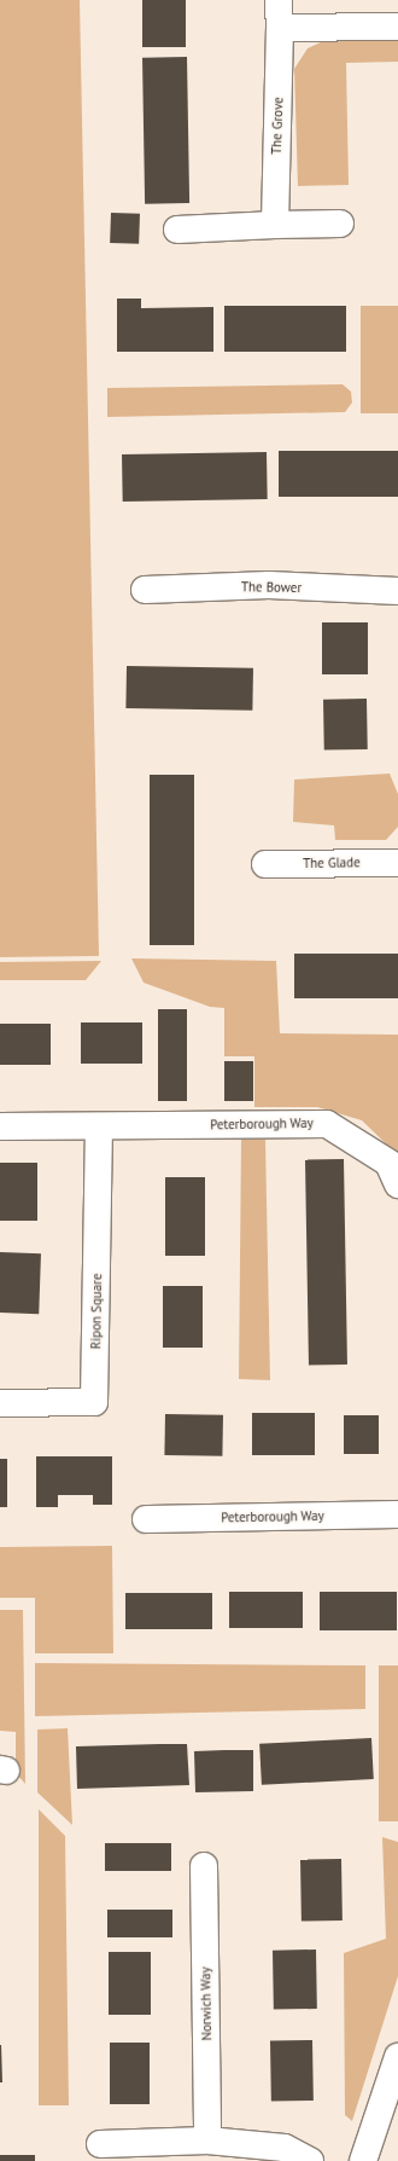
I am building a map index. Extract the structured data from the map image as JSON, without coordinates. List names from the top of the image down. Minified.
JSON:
{"streets":{"street":["The Grove","The Bower","The Glade","Peterborough Way","Ripon Square","Norwich Way"]},"crossings":[["Peterborough Way","Ripon Square"]]}
